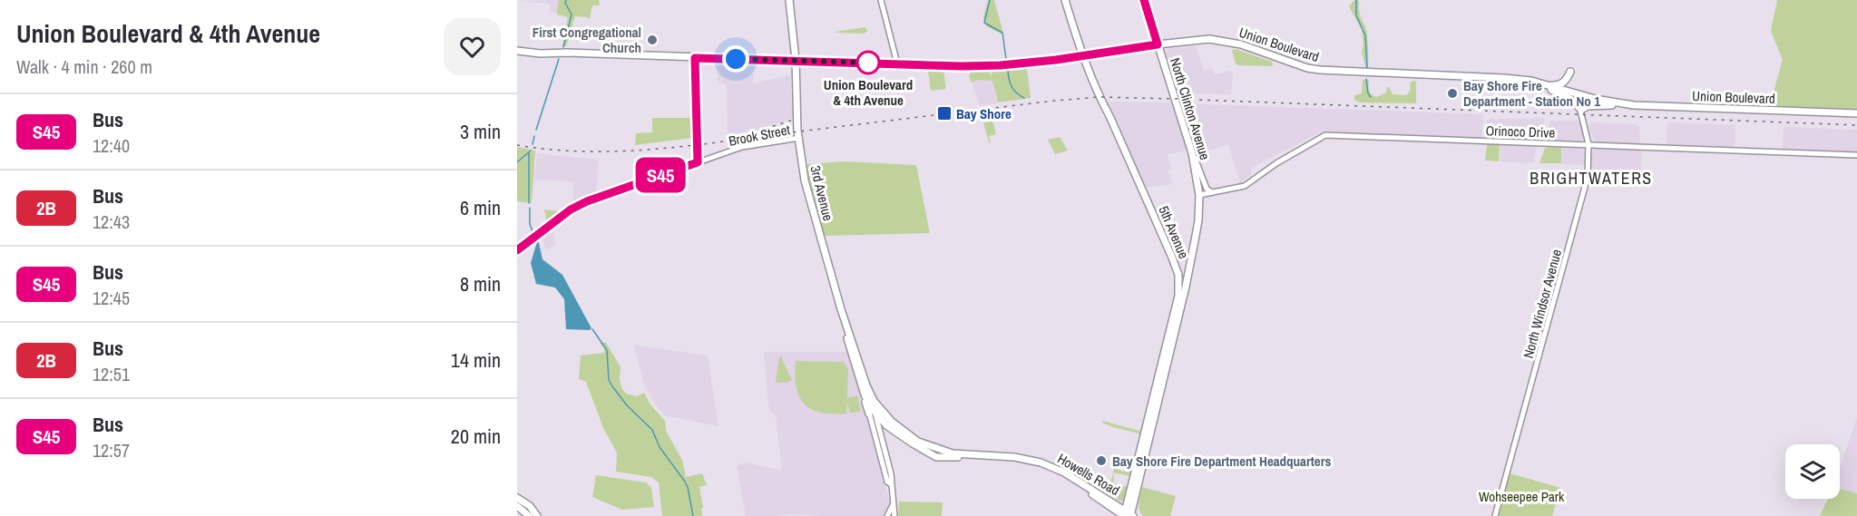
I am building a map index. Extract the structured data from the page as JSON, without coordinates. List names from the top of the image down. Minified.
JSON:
{"streets":{"main road":["Union Boulevard","North Clinton Avenue","3rd Avenue","5th Avenue","Howells Road"],"street":["Orinoco Drive","Brook Street","North Windsor Avenue"]},"crossings":[["Union Boulevard","North Clinton Avenue"],["Union Boulevard","3rd Avenue"],["Union Boulevard","5th Avenue"],["Union Boulevard","North Windsor Avenue"],["North Clinton Avenue","Orinoco Drive"],["North Clinton Avenue","5th Avenue"],["Orinoco Drive","5th Avenue"],["Orinoco Drive","North Windsor Avenue"],["Brook Street","3rd Avenue"],["3rd Avenue","Howells Road"],["5th Avenue","Howells Road"]],"districts":["BRIGHTWATERS"],"parks":["Wohseepee Park"],"places":{"other":["First Congregational Church","Union Boulevard & 4th Avenue","Bay Shore Fire Department - Station No 1","Bay Shore Fire Department Headquarters"],"transit":["Bay Shore"]},"lines":["bus line S45"],"page":{"heading":["Union Boulevard & 4th Avenue","Walk · 4 min · 260 m"],"on_map":"S45","list":[{"mark":"S45","name":"Bus","note":"12:40","value":"3 min"},{"mark":"2B","name":"Bus","note":"12:43","value":"6 min"},{"mark":"S45","name":"Bus","note":"12:45","value":"8 min"},{"mark":"2B","name":"Bus","note":"12:51","value":"14 min"},{"mark":"S45","name":"Bus","note":"12:57","value":"20 min"}]}}
